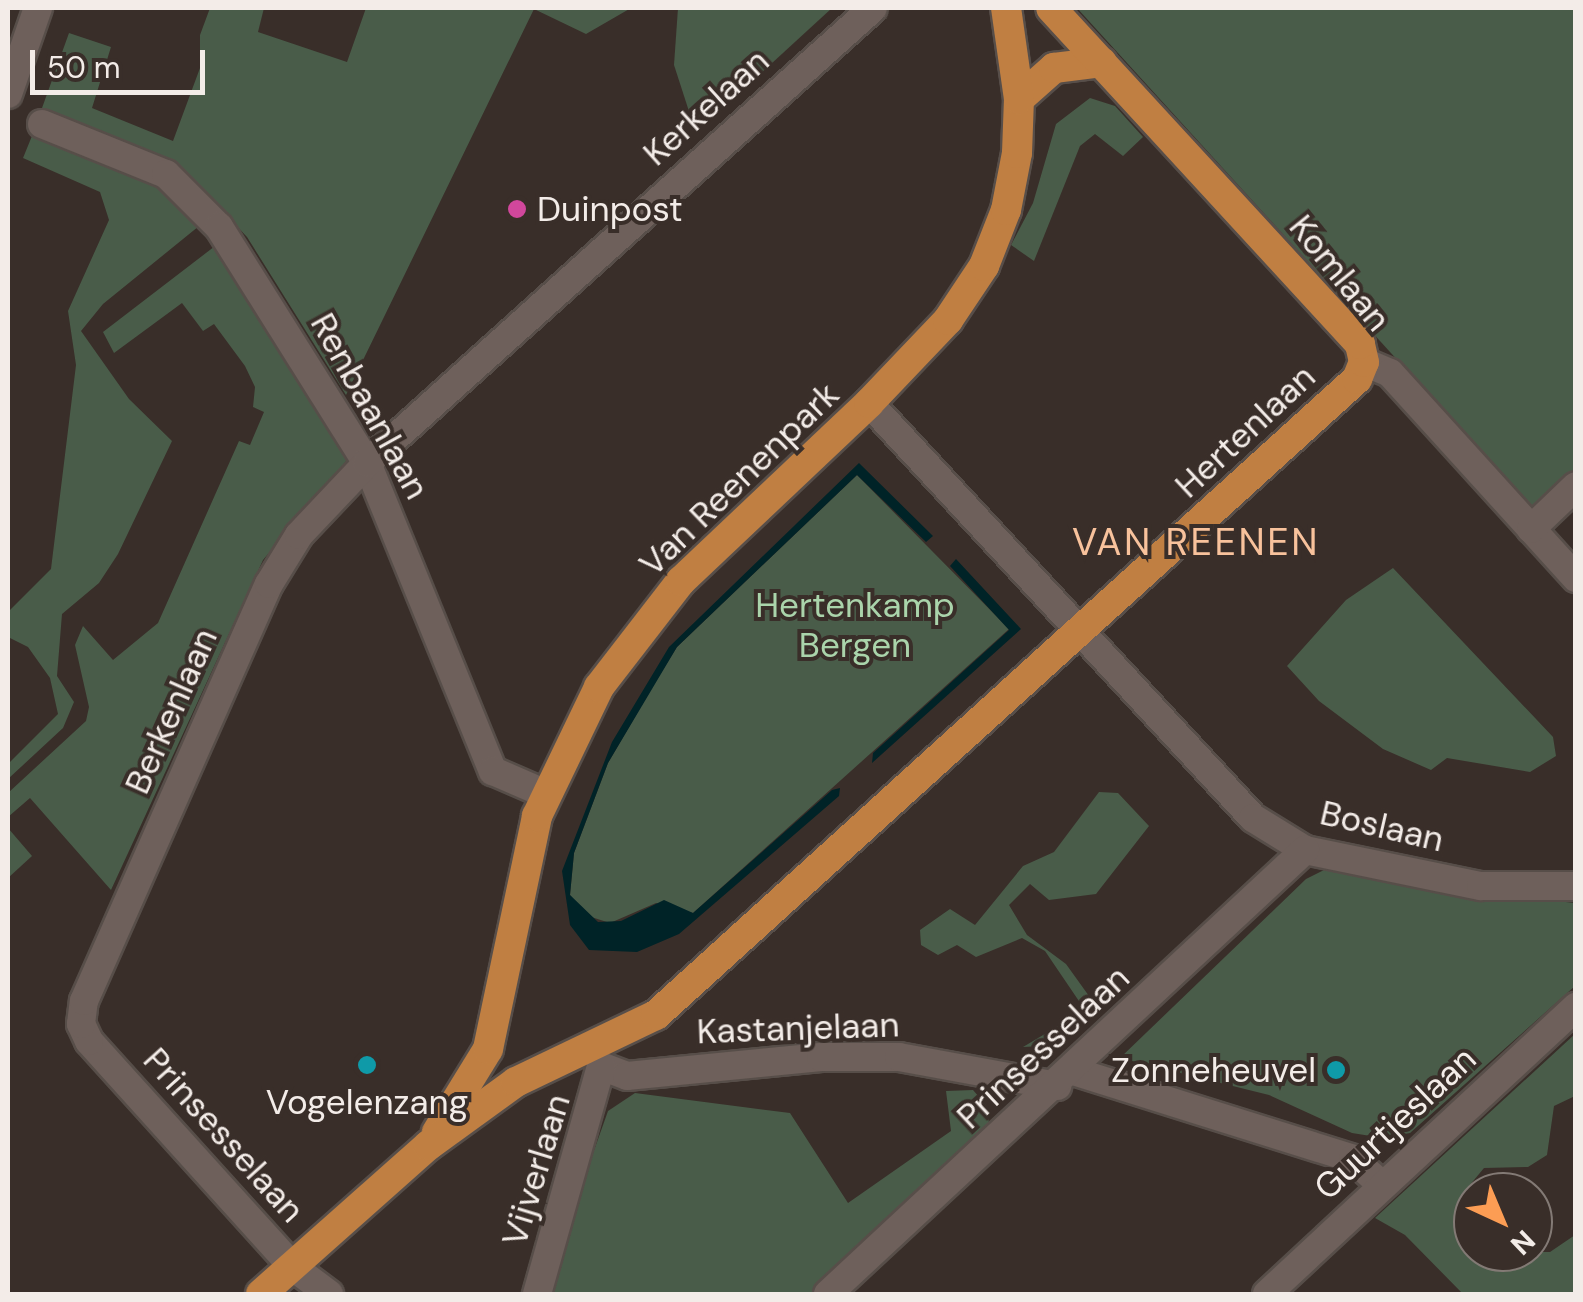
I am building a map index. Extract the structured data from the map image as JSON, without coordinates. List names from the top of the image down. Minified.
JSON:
{"streets":{"main road":["Komlaan","Hertenlaan","Van Reenenpark"],"street":["Kerkelaan","Renbaanlaan","Berkenlaan","Boslaan","Kastanjelaan","Prinsesselaan","Guurtjeslaan","Vijverlaan"]},"crossings":[["Kerkelaan","Renbaanlaan"],["Kerkelaan","Berkenlaan"],["Komlaan","Hertenlaan"],["Renbaanlaan","Van Reenenpark"],["Renbaanlaan","Berkenlaan"],["Hertenlaan","Van Reenenpark"],["Hertenlaan","Boslaan"],["Van Reenenpark","Boslaan"],["Van Reenenpark","Kastanjelaan"],["Van Reenenpark","Prinsesselaan"],["Van Reenenpark","Vijverlaan"],["Berkenlaan","Prinsesselaan"],["Boslaan","Prinsesselaan"],["Kastanjelaan","Prinsesselaan"],["Kastanjelaan","Guurtjeslaan"],["Kastanjelaan","Vijverlaan"]],"districts":["VAN REENEN"],"parks":["Hertenkamp Bergen"],"places":["Duinpost","Vogelenzang","Zonneheuvel"],"scale_bar":"50 m","north":"bottom right"}
